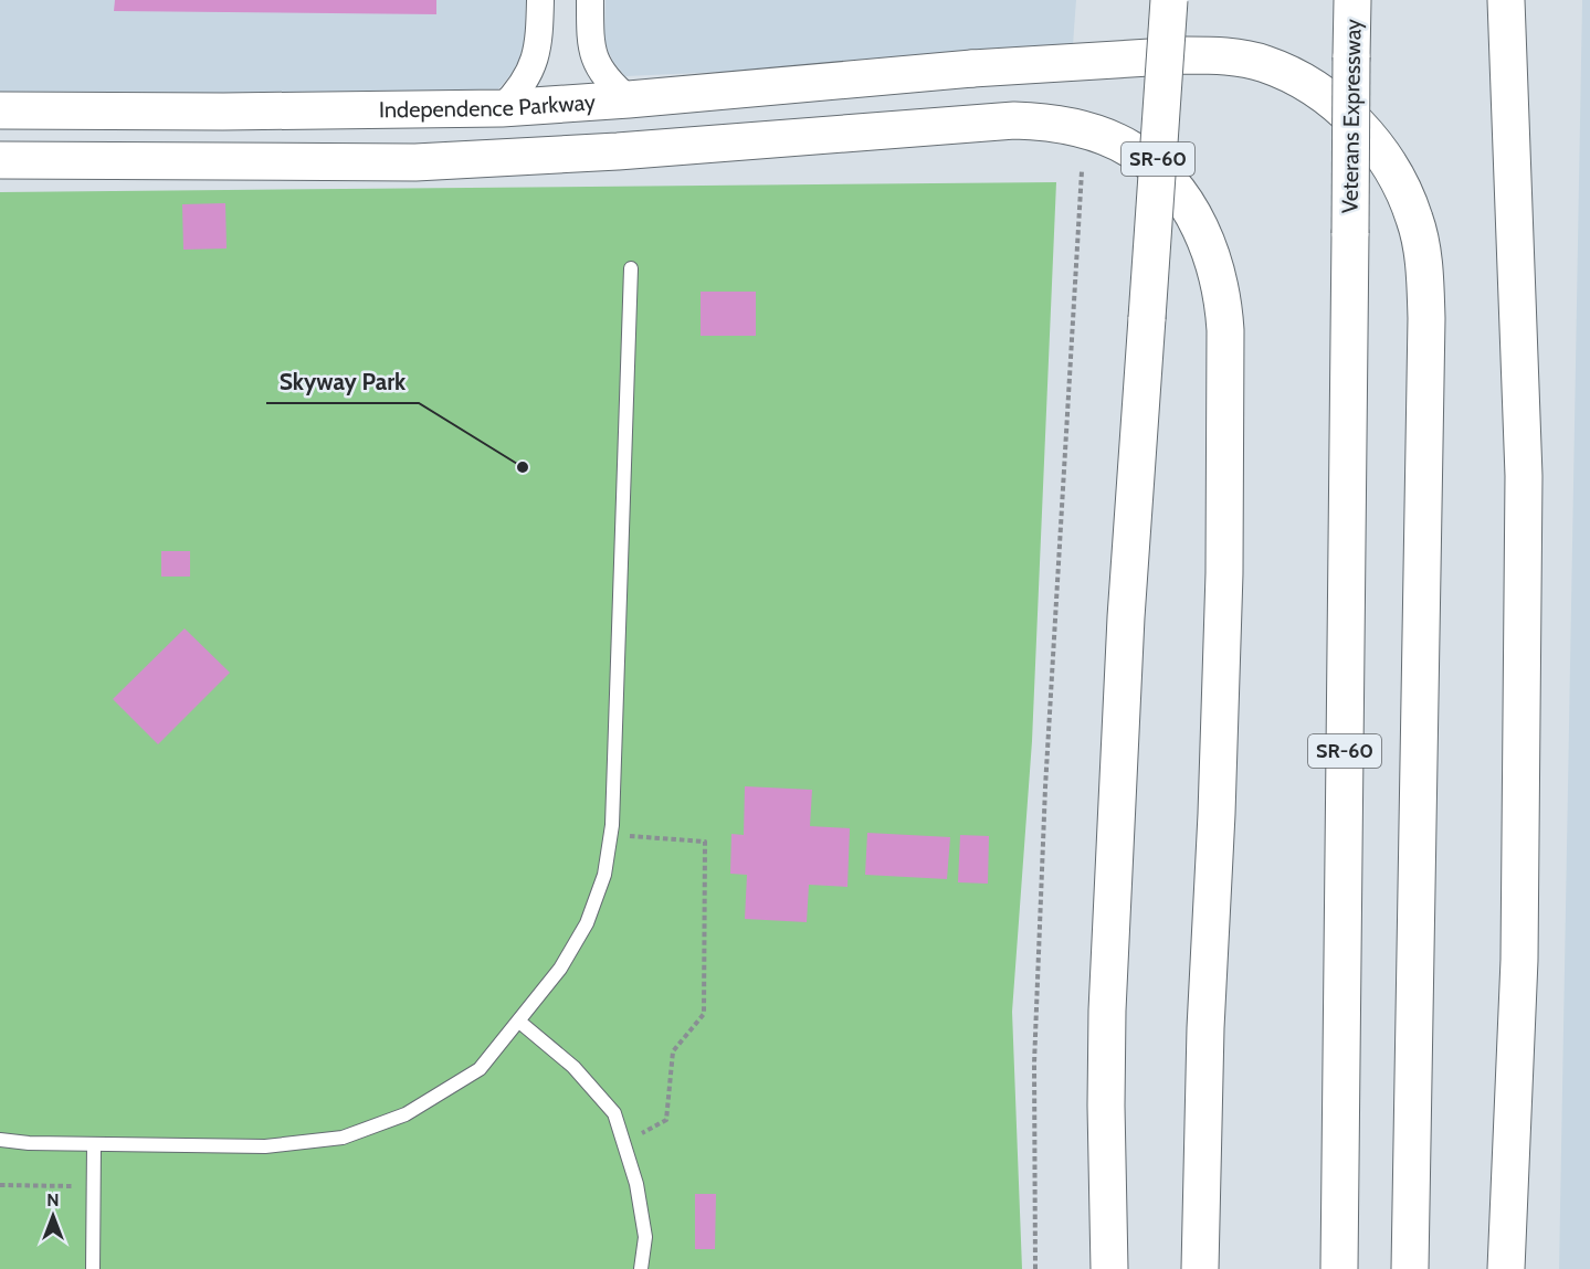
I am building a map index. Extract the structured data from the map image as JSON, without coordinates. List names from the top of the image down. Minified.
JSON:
{"streets":{"main road":["Independence Parkway","Veterans Expressway","SR-60"]},"crossings":[["Veterans Expressway","SR-60"]],"places":["Skyway Park"],"north":"top"}
